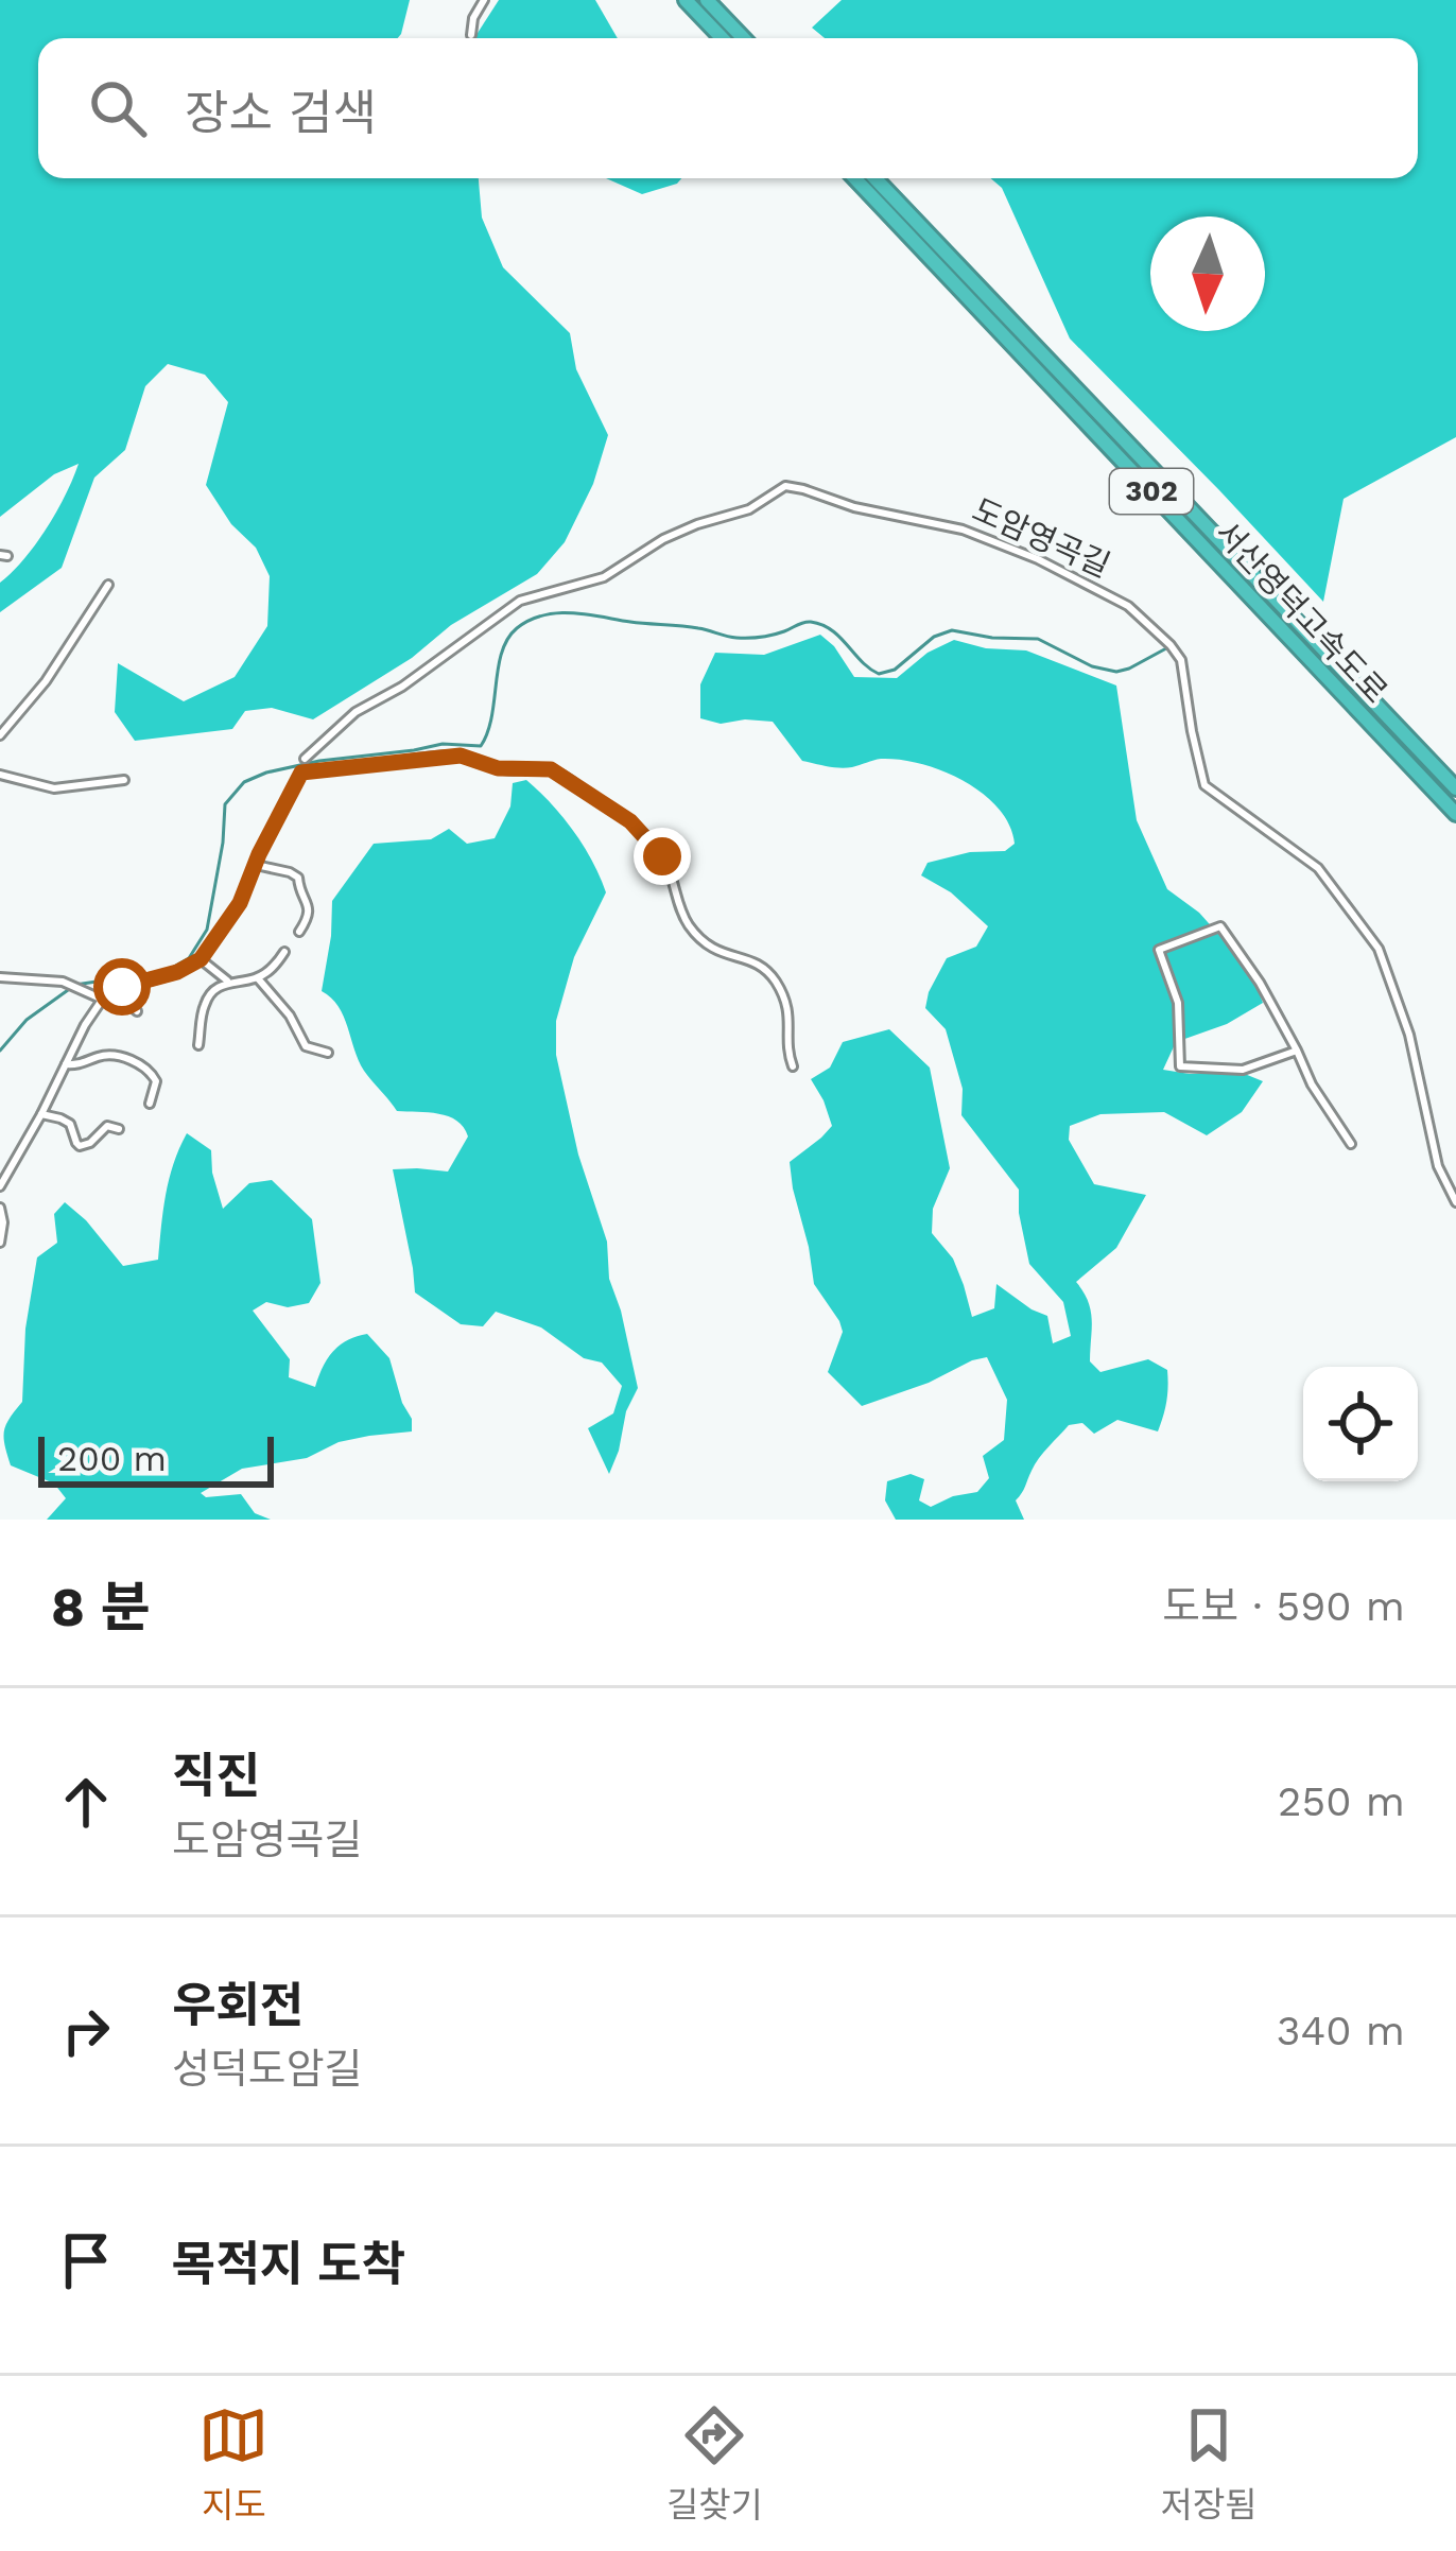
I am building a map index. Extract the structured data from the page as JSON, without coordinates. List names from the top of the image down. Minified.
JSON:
{"streets":{"highway":["302","서산영덕고속도로"],"street":["도암영곡길"]},"scale_bar":"200 m","north":"bottom","page":{"search":"장소 검색","scale":"200 m","heading":["8 분","도보 · 590 m"],"list":[["직진","도암영곡길","250 m"],["우회전","성덕도암길","340 m"],"목적지 도착"],"nav":["지도","길찾기","저장됨"]}}
